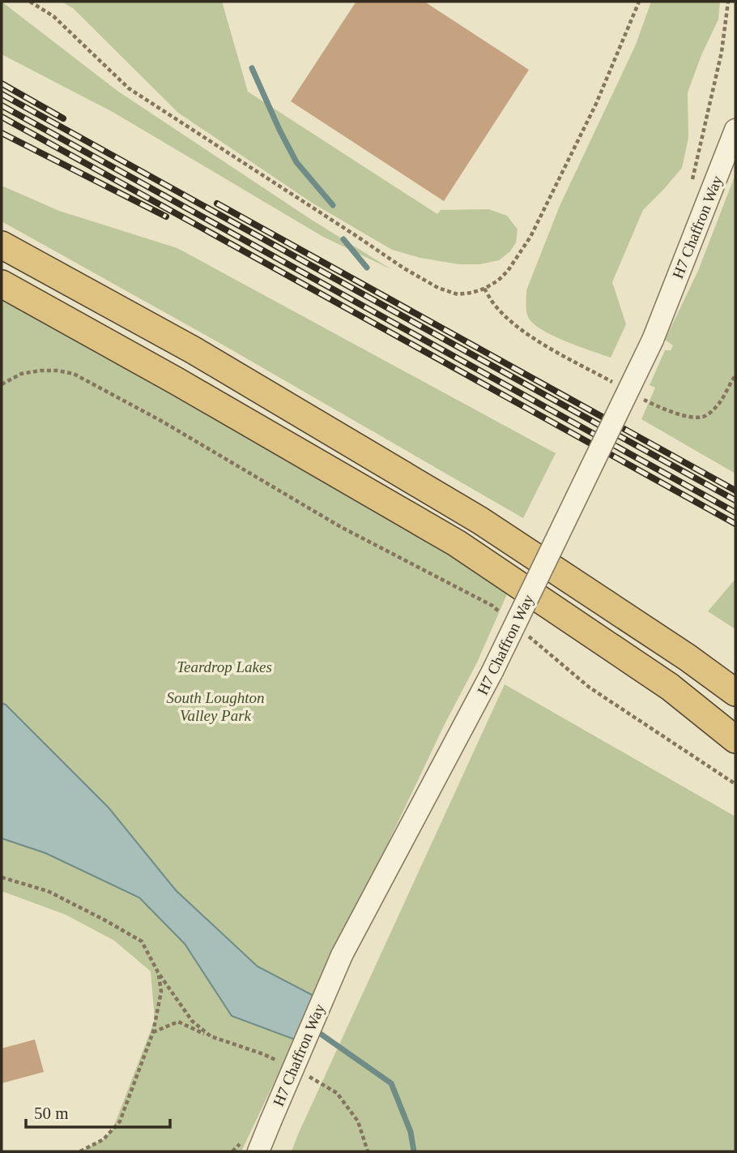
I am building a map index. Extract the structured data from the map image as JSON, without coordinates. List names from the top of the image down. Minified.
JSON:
{"streets":{"street":["H7 Chaffron Way"]},"parks":["Teardrop Lakes","South Loughton Valley Park"],"scale_bar":"50 m"}
